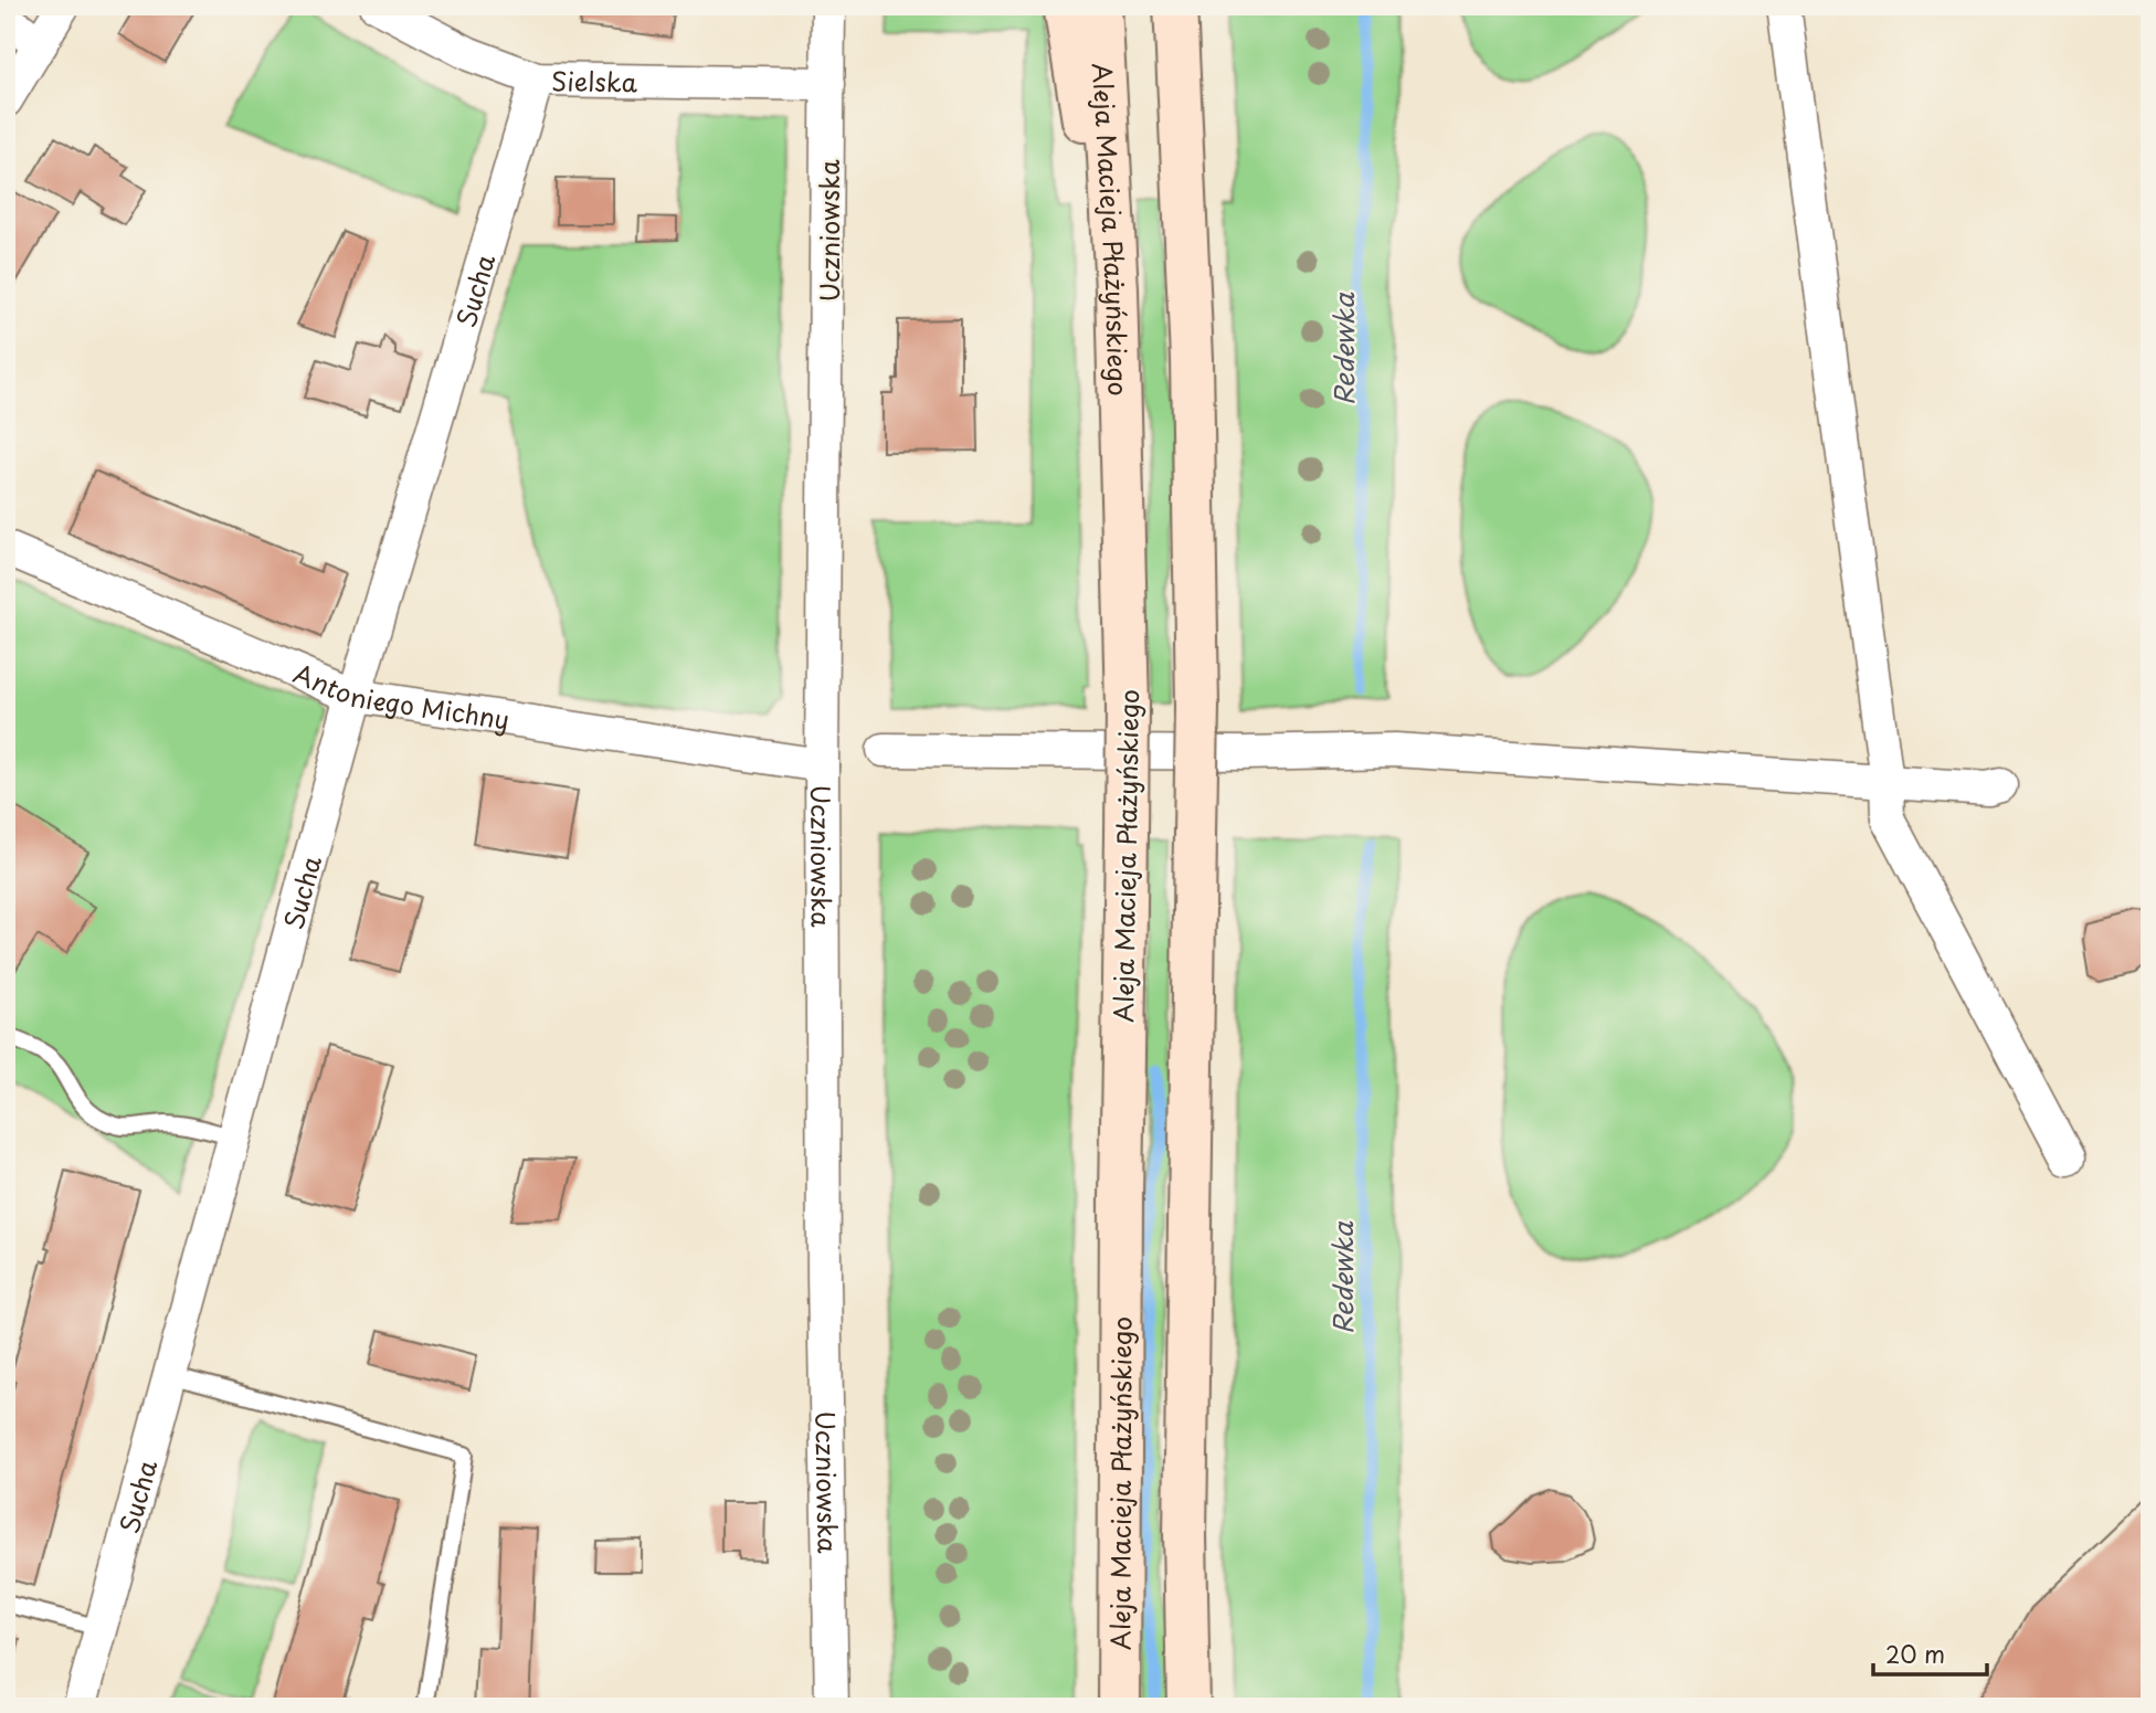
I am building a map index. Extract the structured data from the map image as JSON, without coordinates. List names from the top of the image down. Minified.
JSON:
{"streets":{"main road":["Aleja Macieja Płażyńskiego"],"street":["Sielska","Uczniowska","Sucha","Antoniego Michny"]},"crossings":[["Sielska","Uczniowska"],["Sielska","Sucha"],["Uczniowska","Antoniego Michny"],["Sucha","Antoniego Michny"]],"water":["Redewka"],"scale_bar":"20 m"}
